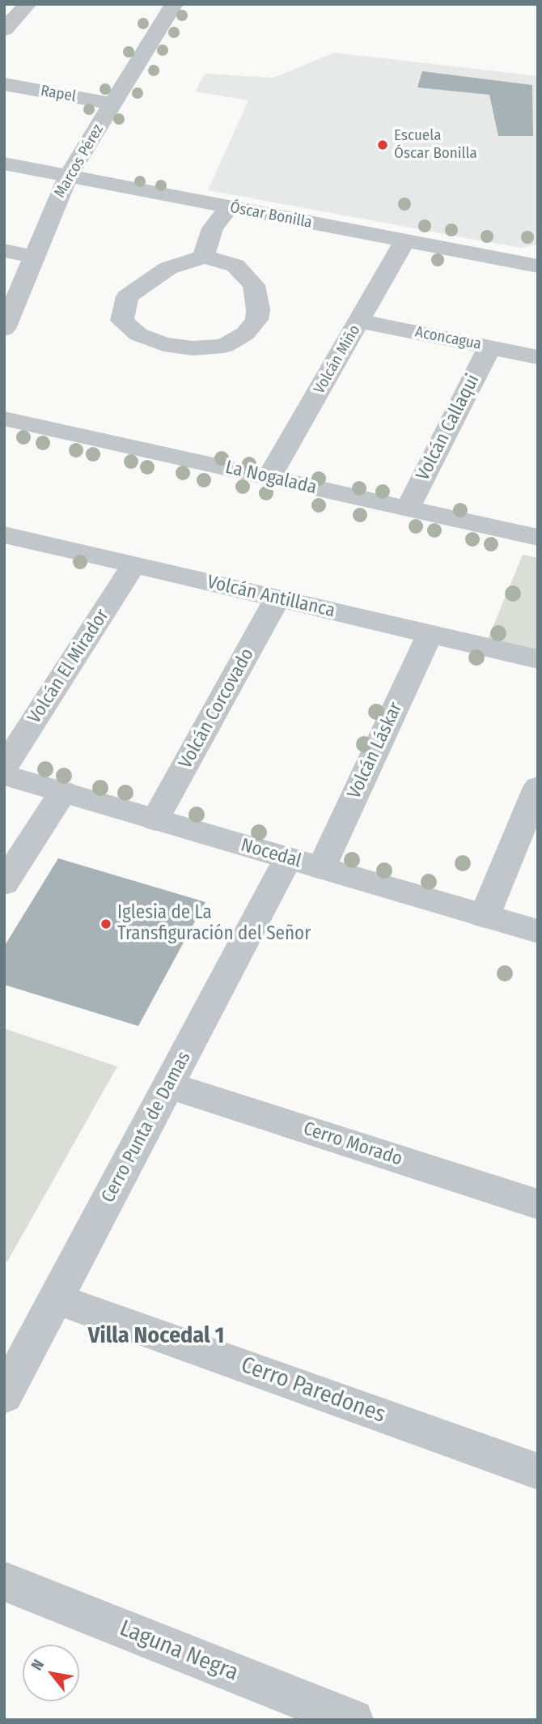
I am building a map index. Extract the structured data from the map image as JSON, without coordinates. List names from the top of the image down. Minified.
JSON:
{"streets":{"street":["Rapel","Marcos Pérez","Óscar Bonilla","Aconcagua","Volcán Miño","Volcán Callaqui","La Nogalada","Volcán Antillanca","Volcán El Mirador","Volcán Corcovado","Volcán Láskar","Nocedal","Cerro Punta de Damas","Cerro Morado","Cerro Paredones","Laguna Negra"]},"crossings":[["Rapel","Marcos Pérez"],["Marcos Pérez","Óscar Bonilla"],["Óscar Bonilla","Volcán Miño"],["Aconcagua","Volcán Miño"],["Aconcagua","Volcán Callaqui"],["Volcán Miño","La Nogalada"],["Volcán Callaqui","La Nogalada"],["Volcán Antillanca","Volcán El Mirador"],["Volcán Antillanca","Volcán Corcovado"],["Volcán Antillanca","Volcán Láskar"],["Volcán Corcovado","Nocedal"],["Volcán Láskar","Nocedal"],["Nocedal","Cerro Punta de Damas"],["Cerro Punta de Damas","Cerro Morado"],["Cerro Punta de Damas","Cerro Paredones"]],"districts":["Villa Nocedal 1"],"places":["Escuela Óscar Bonilla","Iglesia de La Transfiguración del Señor"],"north":"top left"}
